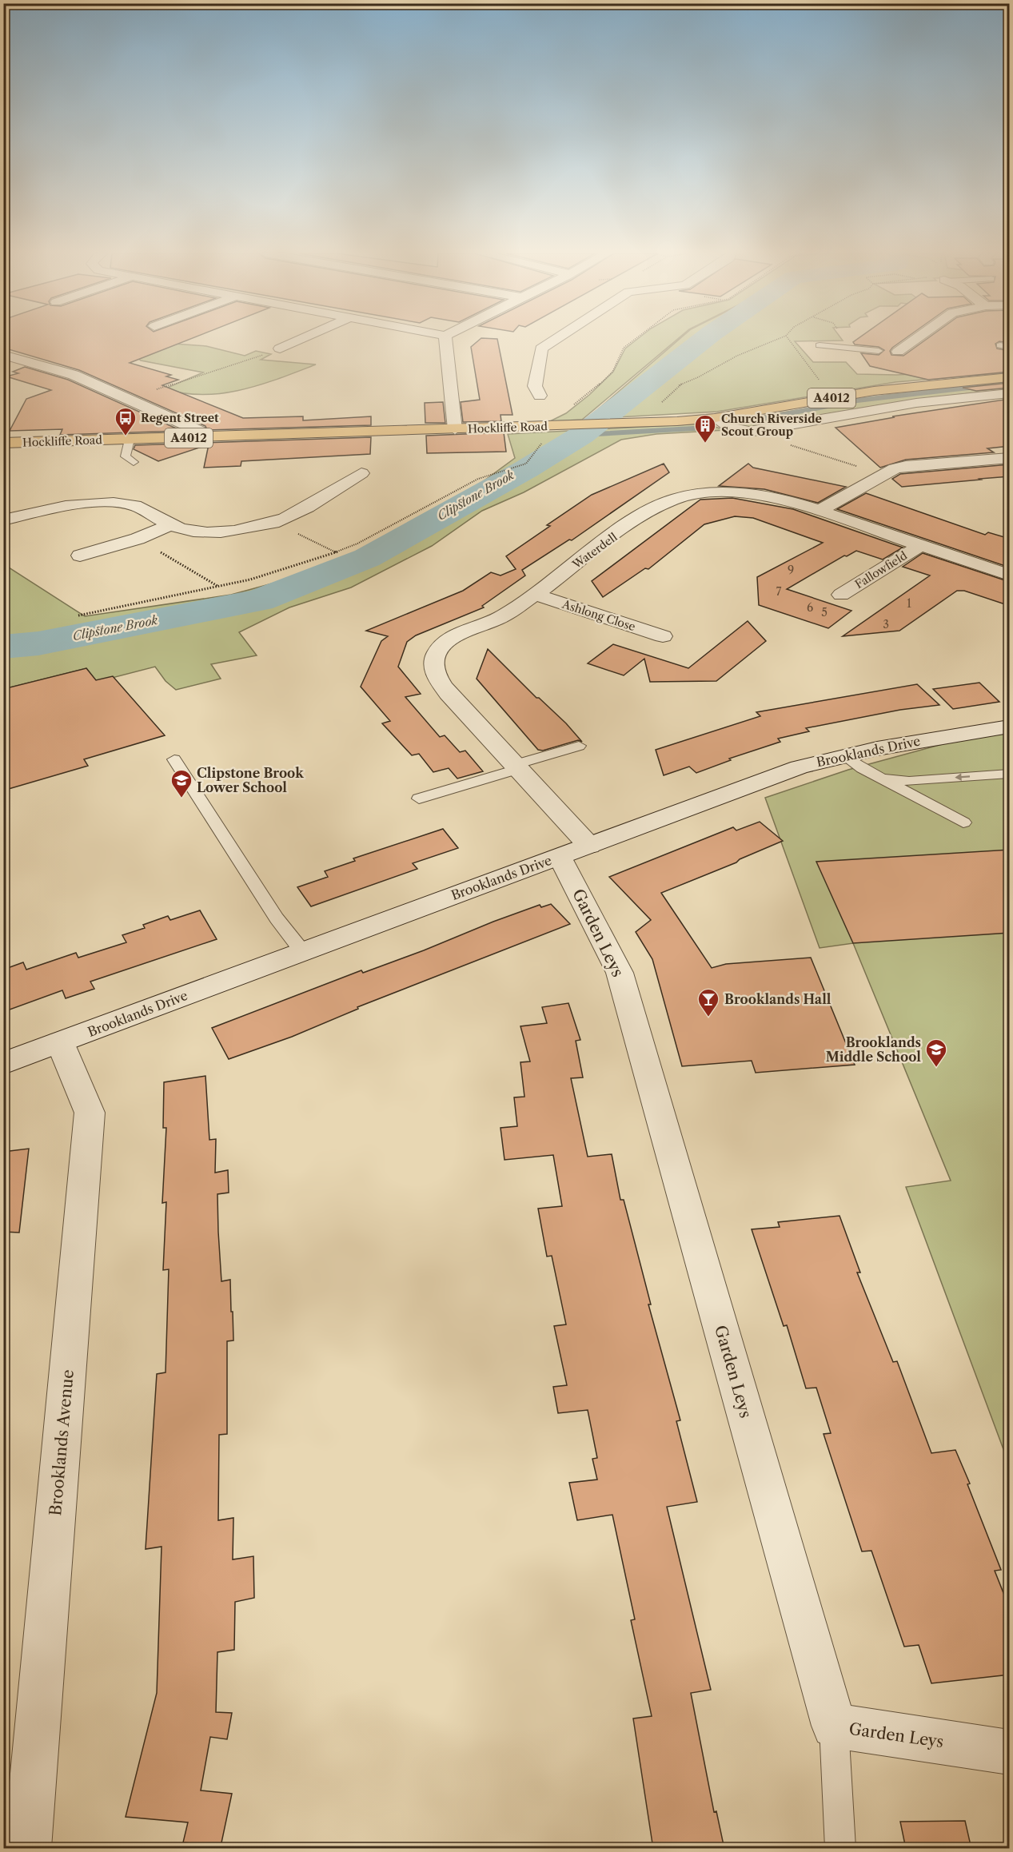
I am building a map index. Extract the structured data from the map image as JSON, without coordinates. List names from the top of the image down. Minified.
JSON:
{"streets":{"main road":["A4012","Hockliffe Road"],"street":["Waterdell","Fallowfield","Ashlong Close","Brooklands Drive","Garden Leys","Brooklands Avenue"]},"crossings":[["Waterdell","Fallowfield"],["Waterdell","Ashlong Close"],["Waterdell","Brooklands Drive"],["Waterdell","Garden Leys"],["Brooklands Drive","Garden Leys"],["Brooklands Drive","Brooklands Avenue"]],"water":["Clipstone Brook"],"places":{"bus stop":["Regent Street"],"building":["Church Riverside Scout Group"],"school or university":["Clipstone Brook Lower School","Brooklands Middle School"],"bar":["Brooklands Hall"]},"house_numbers":["9","7","1","6","5","3"]}
